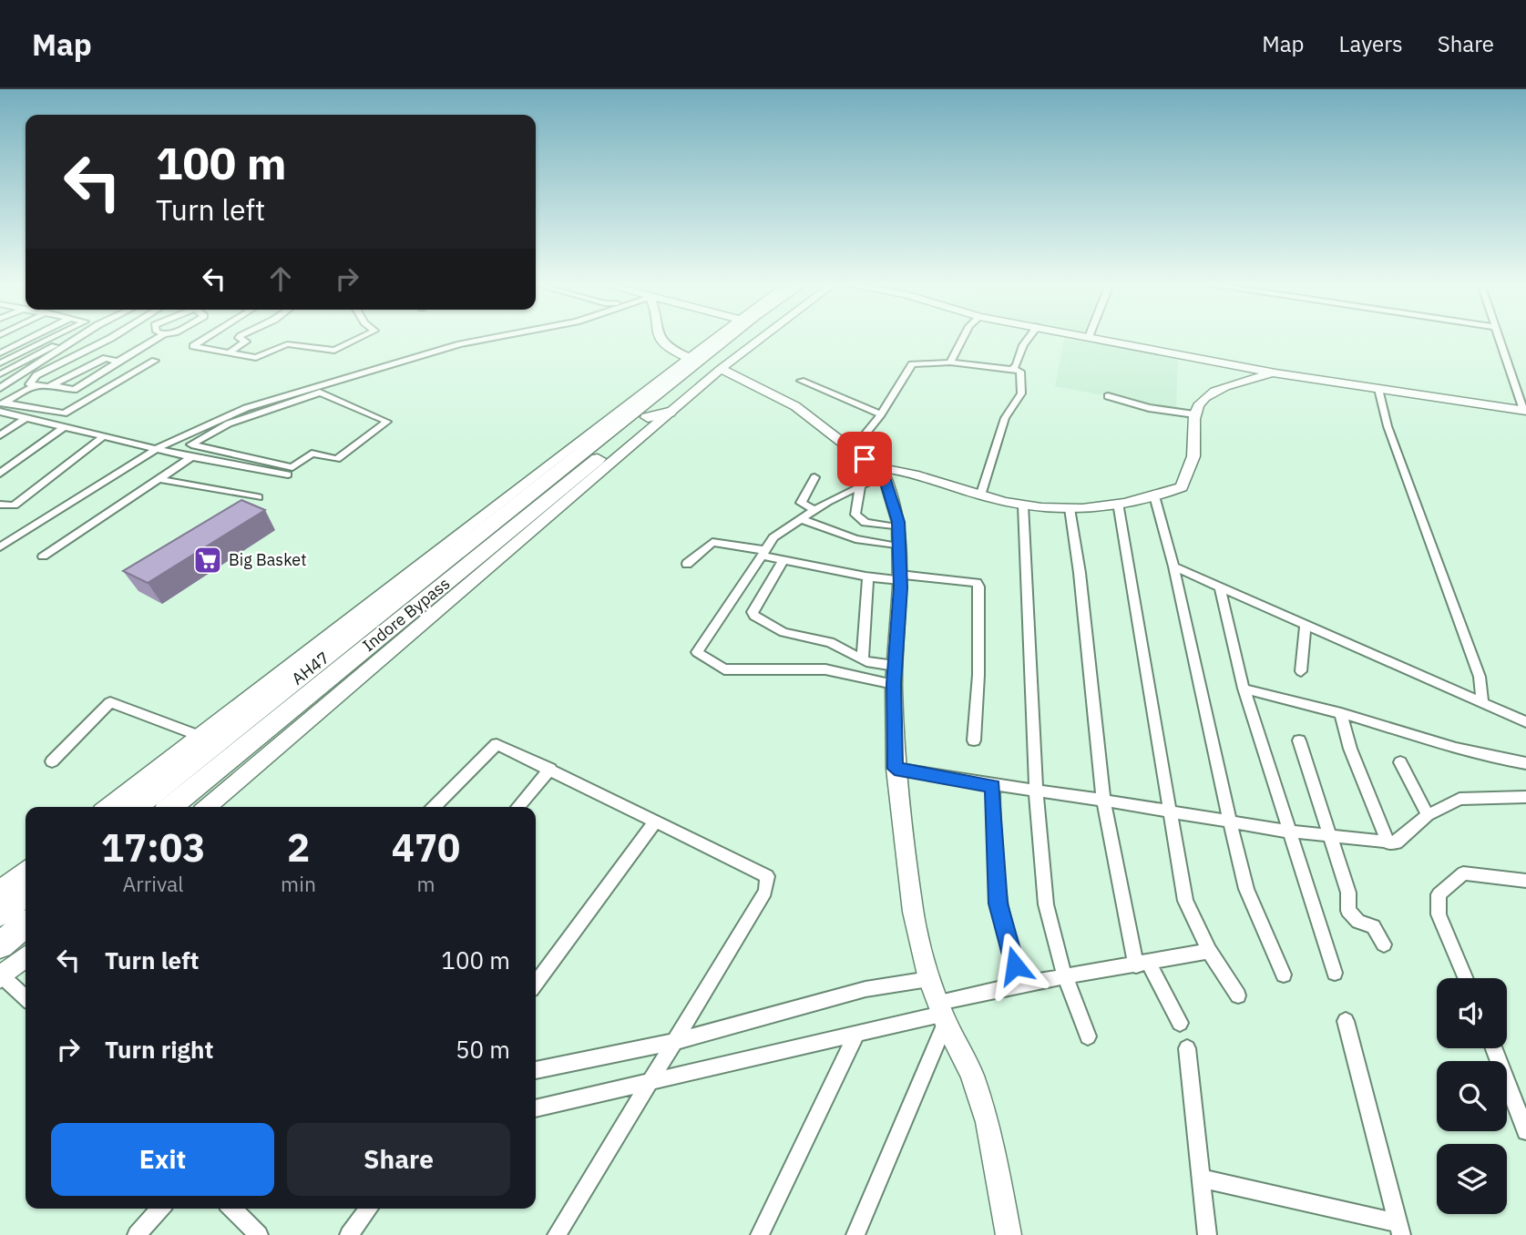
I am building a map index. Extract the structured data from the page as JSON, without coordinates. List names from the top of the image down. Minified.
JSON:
{"streets":{"highway":["Indore Bypass","AH47"]},"places":{"supermarket":["Big Basket"]},"page":{"header":"Map","nav":["Map","Layers","Share"],"turn":["100 m","Turn left"],"eta":["17:03","Arrival","2","min","470","m"],"list":[{"name":"Turn left","value":"100 m"},{"name":"Turn right","value":"50 m"}],"buttons":["Exit","Share"]}}
